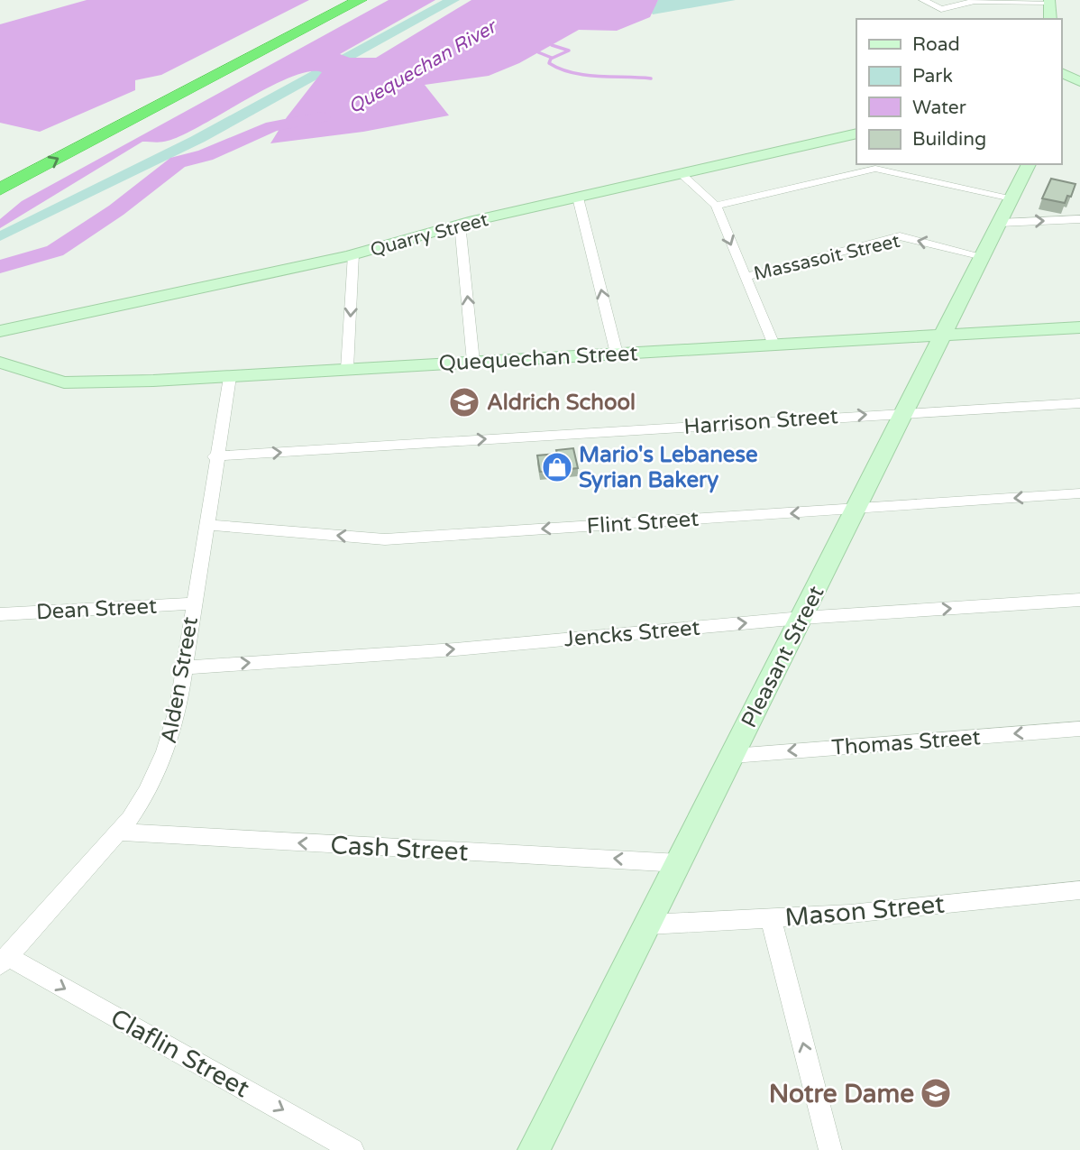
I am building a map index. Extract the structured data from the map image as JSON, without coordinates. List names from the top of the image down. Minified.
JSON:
{"streets":{"main road":["Quarry Street","Quequechan Street","Pleasant Street"],"street":["Massasoit Street","Harrison Street","Flint Street","Dean Street","Jencks Street","Alden Street","Thomas Street","Cash Street","Mason Street","Claflin Street"]},"crossings":[["Massasoit Street","Pleasant Street"],["Quequechan Street","Pleasant Street"],["Quequechan Street","Alden Street"],["Harrison Street","Pleasant Street"],["Harrison Street","Alden Street"],["Flint Street","Pleasant Street"],["Flint Street","Alden Street"],["Dean Street","Alden Street"],["Jencks Street","Pleasant Street"],["Jencks Street","Alden Street"],["Pleasant Street","Thomas Street"],["Pleasant Street","Cash Street"],["Pleasant Street","Mason Street"],["Alden Street","Cash Street"],["Alden Street","Claflin Street"]],"one_way":["Harrison Street","Flint Street","Jencks Street","Thomas Street","Cash Street","Claflin Street"],"water":["Quequechan River"],"places":{"school or university":["Aldrich School","Notre Dame"],"shop":["Mario's Lebanese Syrian Bakery"]},"legend":["Road","Park","Water","Building"]}
